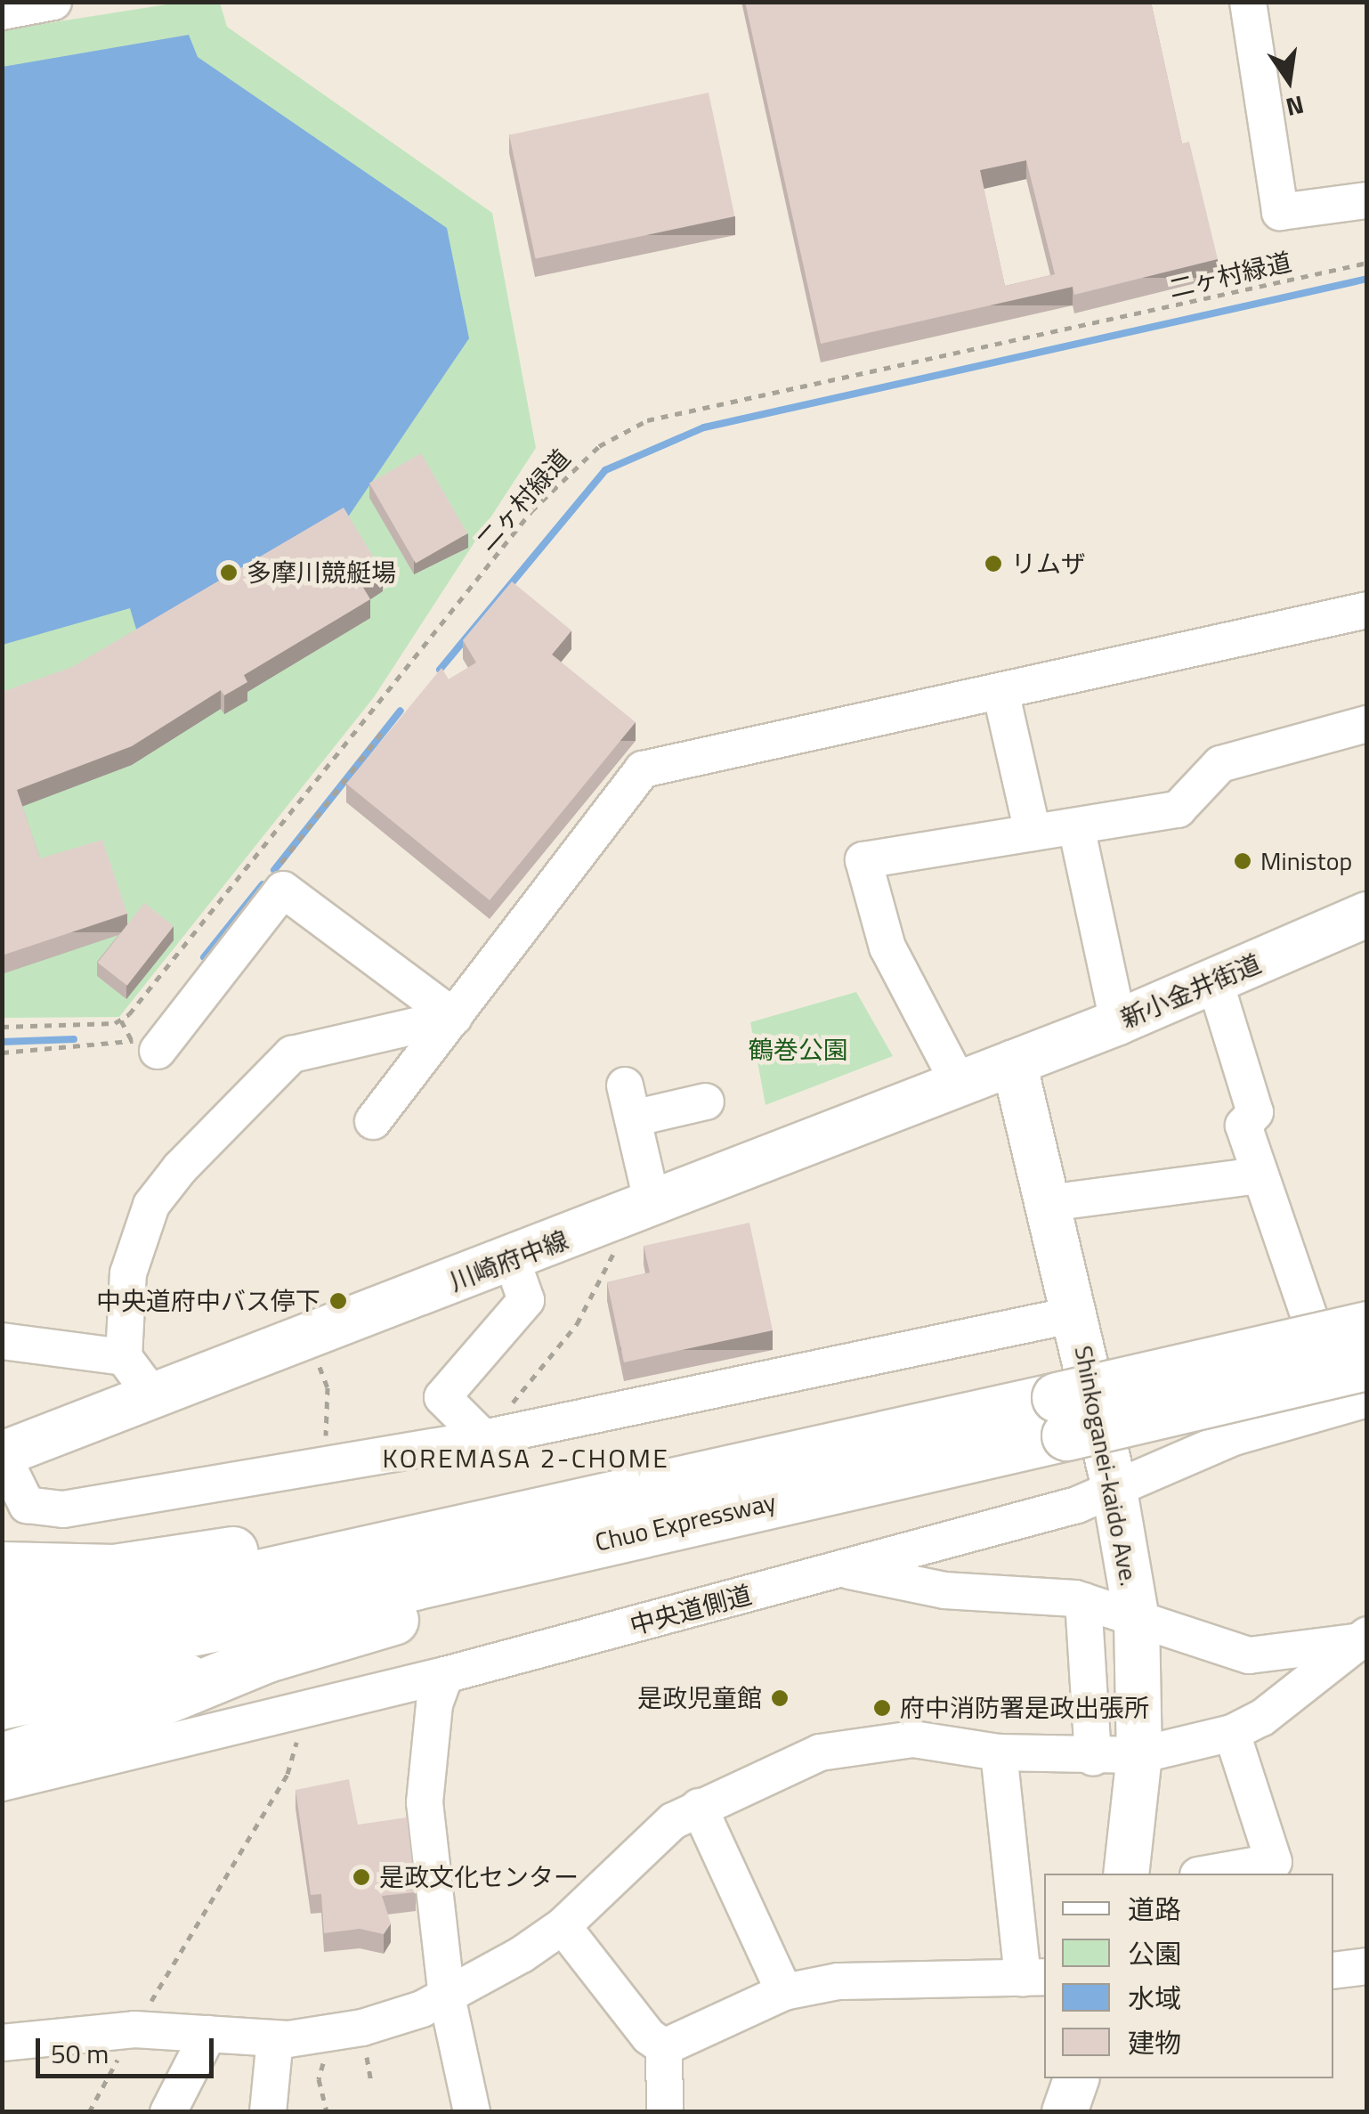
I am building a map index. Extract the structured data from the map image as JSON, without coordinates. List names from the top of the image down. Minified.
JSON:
{"streets":{"highway":["Chuo Expressway"],"main road":["新小金井街道","川崎府中線","Shinkoganei-kaido Ave."],"street":["中央道側道"],"path":["二ヶ村緑道"]},"crossings":[["新小金井街道","川崎府中線"],["新小金井街道","Shinkoganei-kaido Ave."],["川崎府中線","Shinkoganei-kaido Ave."],["Shinkoganei-kaido Ave.","中央道側道"]],"districts":["KOREMASA 2-CHOME"],"parks":["鶴巻公園"],"places":["リムザ","多摩川競艇場","Ministop","中央道府中バス停下","是政児童館","府中消防署是政出張所","是政文化センター"],"legend":["道路","公園","水域","建物"],"scale_bar":"50 m","north":"bottom"}
